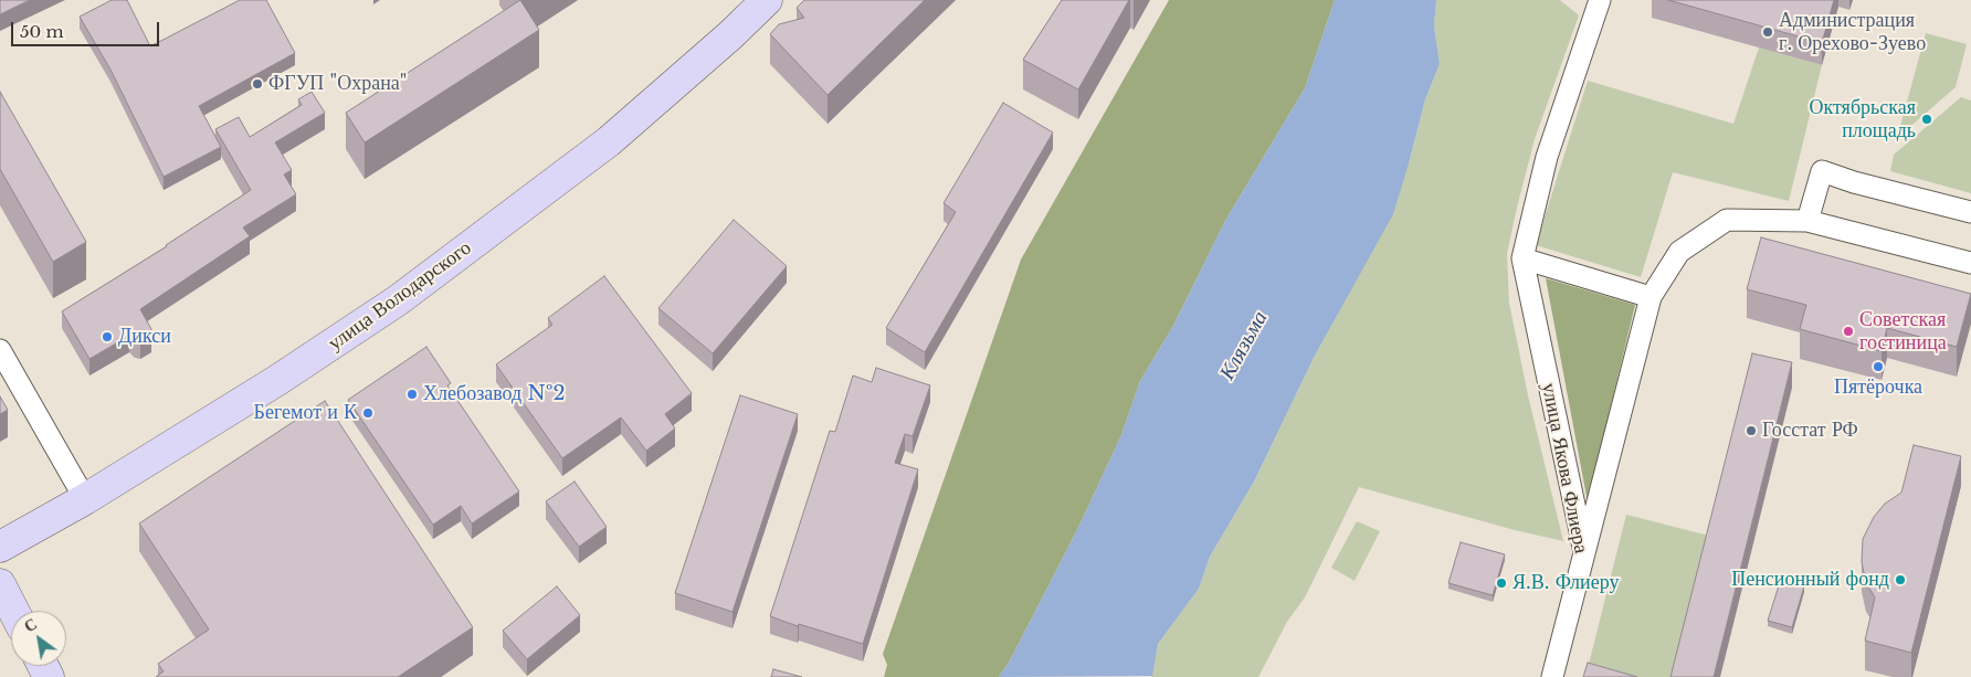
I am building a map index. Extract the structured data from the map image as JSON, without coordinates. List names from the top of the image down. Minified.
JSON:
{"streets":{"main road":["улица Володарского"],"street":["улица Якова Флиера"]},"water":["Клязьма"],"places":["Администрация г. Орехово-Зуево","ФГУП \"Охрана\"","Октябрьская площадь","Советская гостиница","Дикси","Пятёрочка","Хлебозавод №2","Бегемот и К","Госстат РФ","Пенсионный фонд","Я.В. Флиеру"],"scale_bar":"50 m","north":"top left"}
